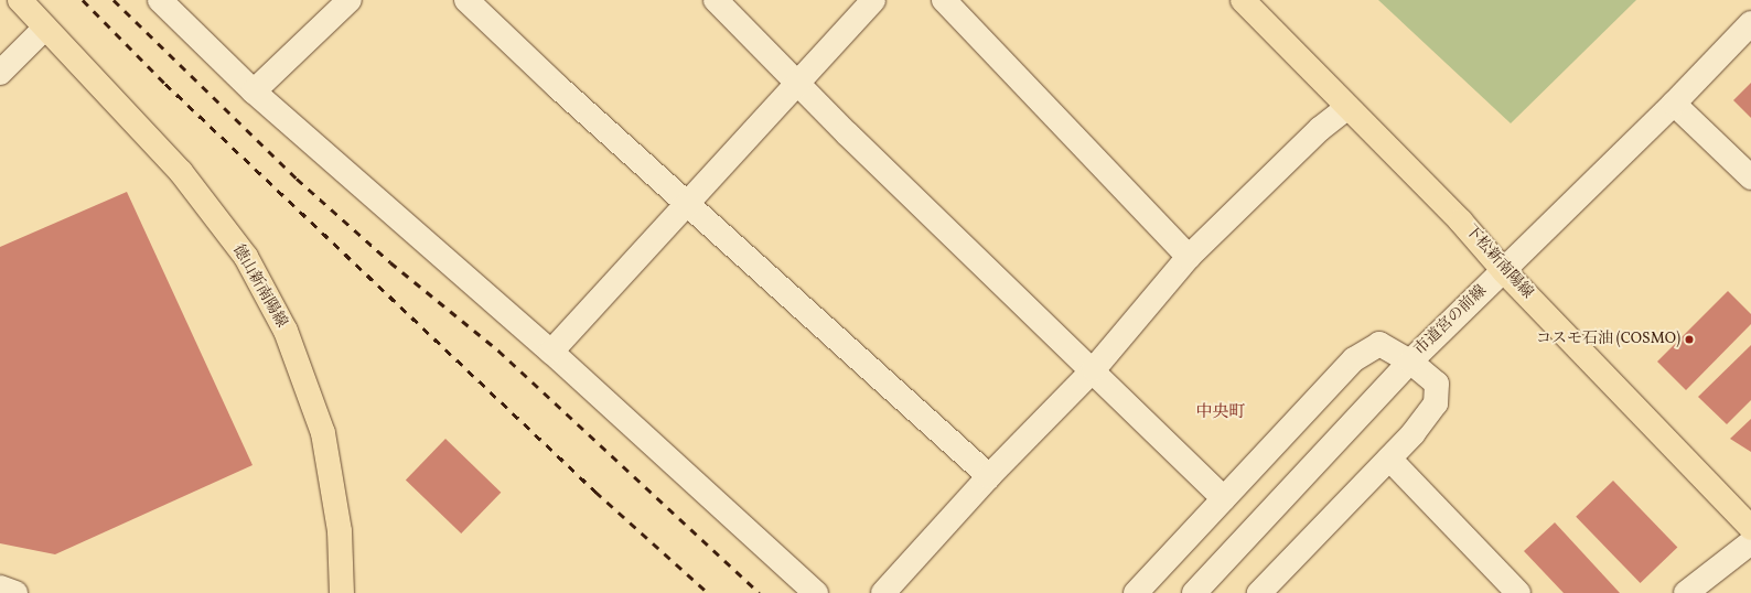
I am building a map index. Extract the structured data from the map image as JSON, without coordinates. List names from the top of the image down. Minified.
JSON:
{"streets":{"main road":["下松新南陽線","徳山新南陽線"],"street":["市道宮の前線"]},"crossings":[["下松新南陽線","市道宮の前線"]],"districts":["中央町"],"places":["コスモ石油 (COSMO)"]}
